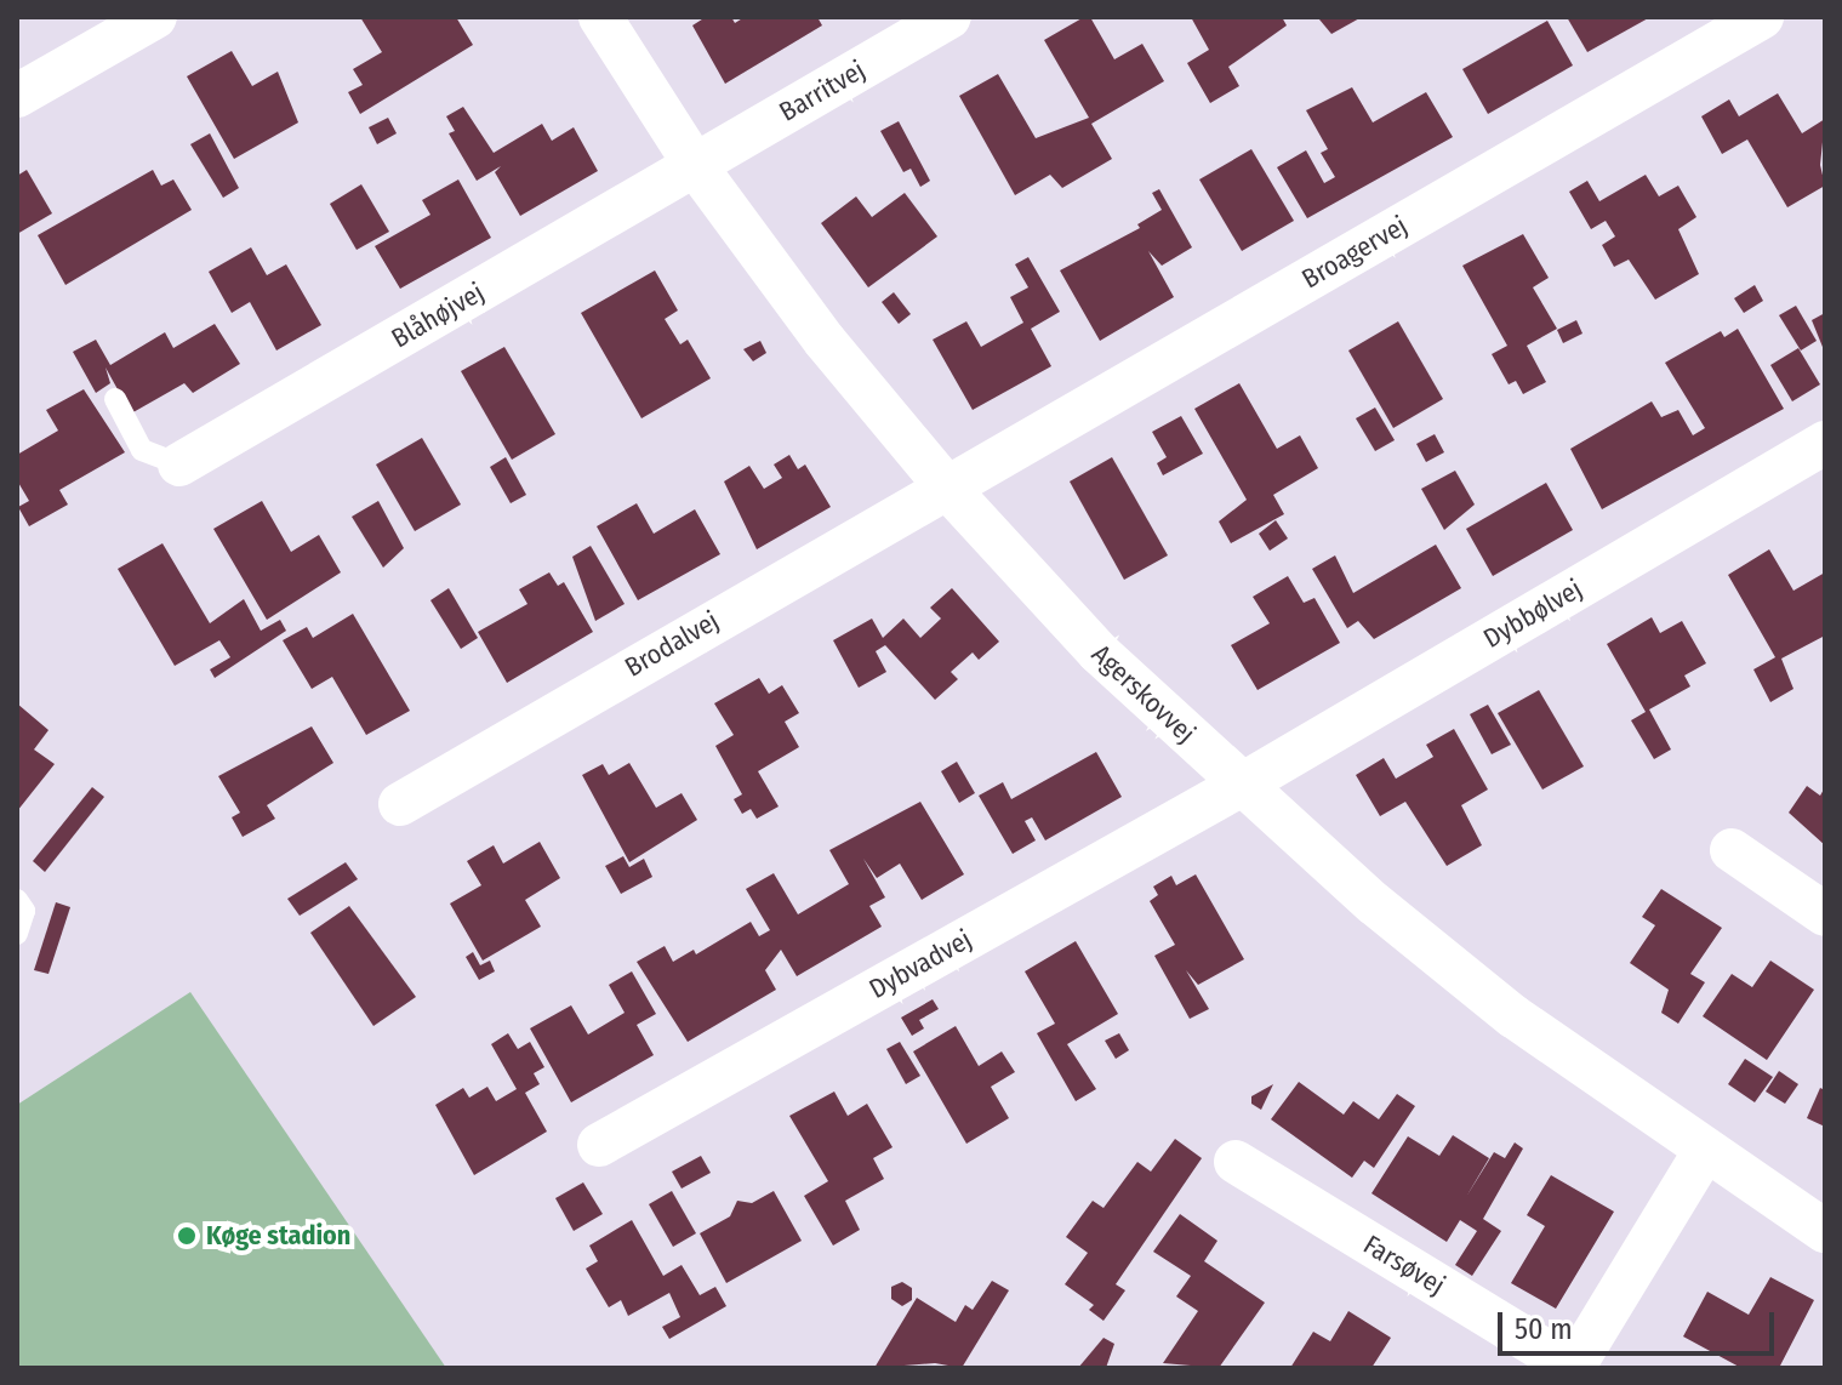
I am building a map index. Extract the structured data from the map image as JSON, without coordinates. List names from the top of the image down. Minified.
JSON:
{"streets":{"street":["Barritvej","Broagervej","Blåhøjvej","Dybbølvej","Brodalvej","Agerskovvej","Dybvadvej","Farsøvej"]},"crossings":[["Barritvej","Blåhøjvej"],["Barritvej","Agerskovvej"],["Broagervej","Brodalvej"],["Broagervej","Agerskovvej"],["Blåhøjvej","Agerskovvej"],["Dybbølvej","Agerskovvej"],["Dybbølvej","Dybvadvej"],["Brodalvej","Agerskovvej"],["Agerskovvej","Dybvadvej"]],"places":["Køge stadion"],"scale_bar":"50 m"}
